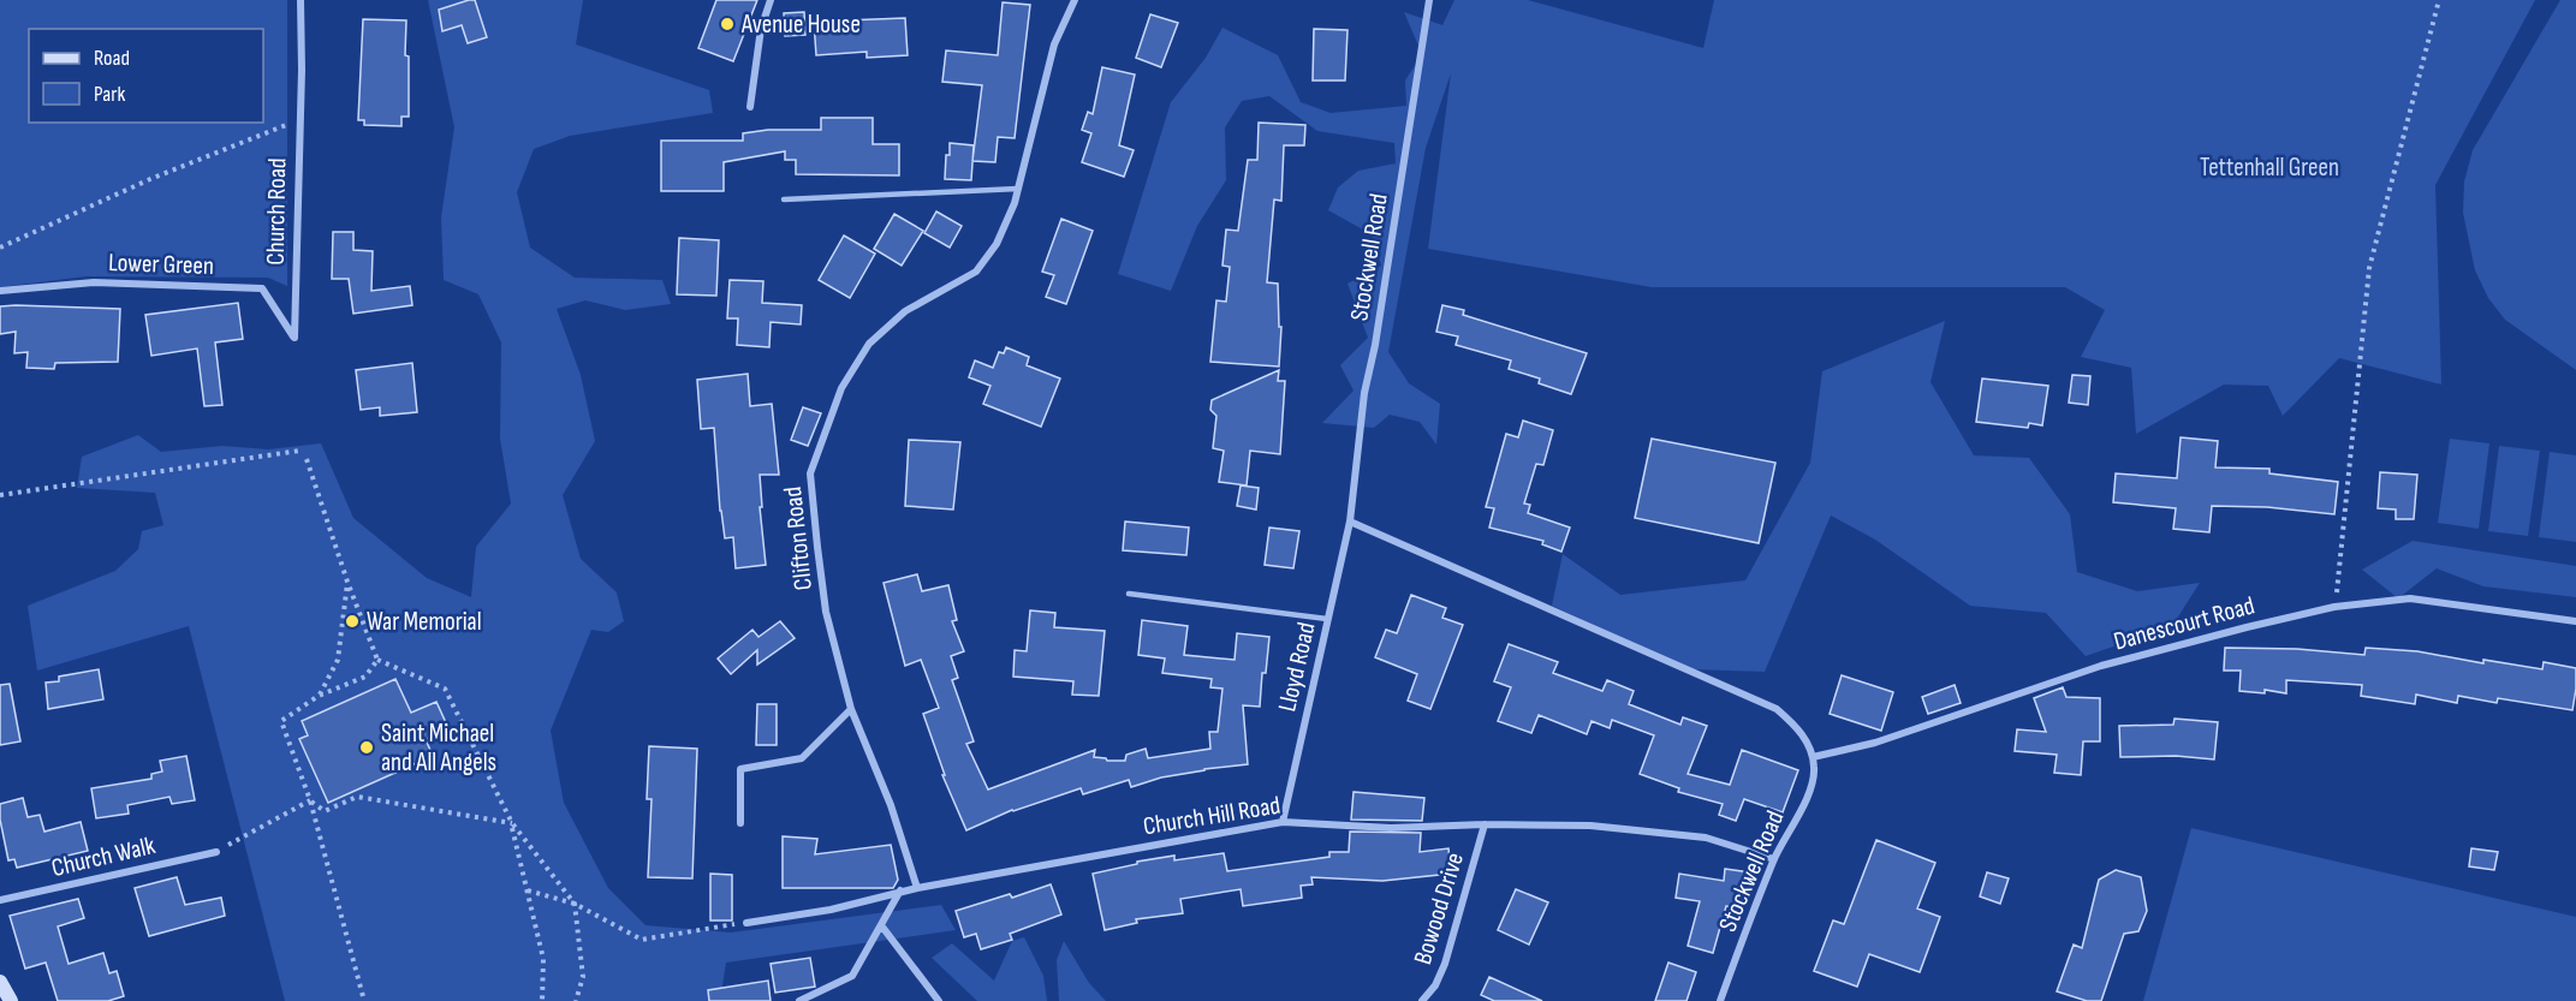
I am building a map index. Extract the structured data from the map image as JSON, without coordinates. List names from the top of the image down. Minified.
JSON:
{"streets":{"street":["Church Road","Stockwell Road","Lower Green","Clifton Road","Danescourt Road","Lloyd Road","Church Hill Road","Church Walk","Bowood Drive"]},"crossings":[["Church Road","Lower Green"],["Stockwell Road","Danescourt Road"],["Stockwell Road","Lloyd Road"],["Stockwell Road","Church Hill Road"],["Clifton Road","Church Hill Road"],["Lloyd Road","Church Hill Road"],["Church Hill Road","Bowood Drive"]],"parks":["Tettenhall Green"],"places":["Avenue House","War Memorial","Saint Michael and All Angels"],"legend":["Road","Park"]}
